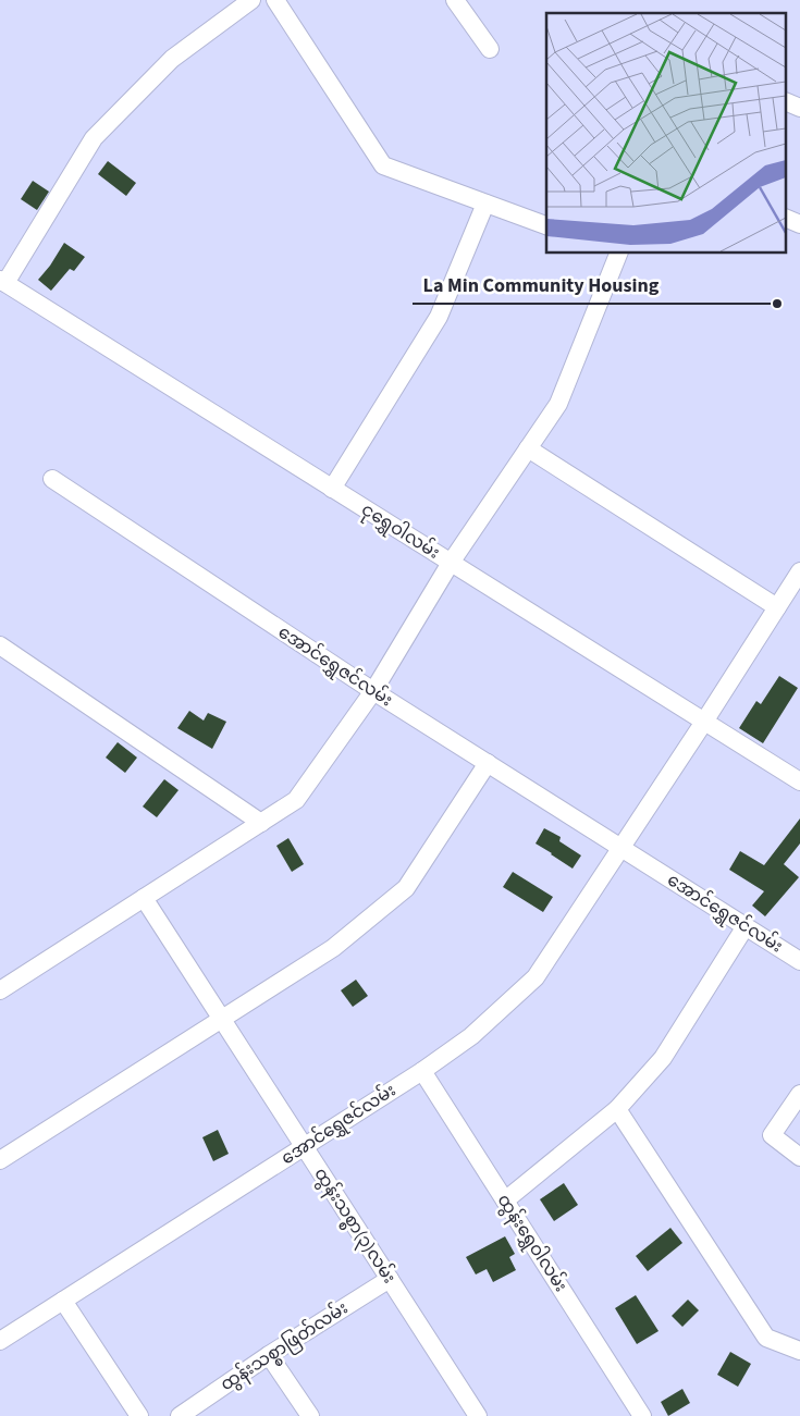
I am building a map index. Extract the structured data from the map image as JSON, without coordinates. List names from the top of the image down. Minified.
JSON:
{"streets":{"street":["ငုရွှေဝါလမ်း","အောင်ရွှေဇင်လမ်း","ထွန်းသစ္စာ(၃)လမ်း","ထွန်းရွှေဝါလမ်း","ထွန်းသစ္စာဖြတ်လမ်း"]},"crossings":[["ငုရွှေဝါလမ်း","အောင်ရွှေဇင်လမ်း"],["အောင်ရွှေဇင်လမ်း","ထွန်းသစ္စာ(၃)လမ်း"],["အောင်ရွှေဇင်လမ်း","ထွန်းရွှေဝါလမ်း"],["ထွန်းသစ္စာ(၃)လမ်း","ထွန်းသစ္စာဖြတ်လမ်း"]],"places":["La Min Community Housing"]}
